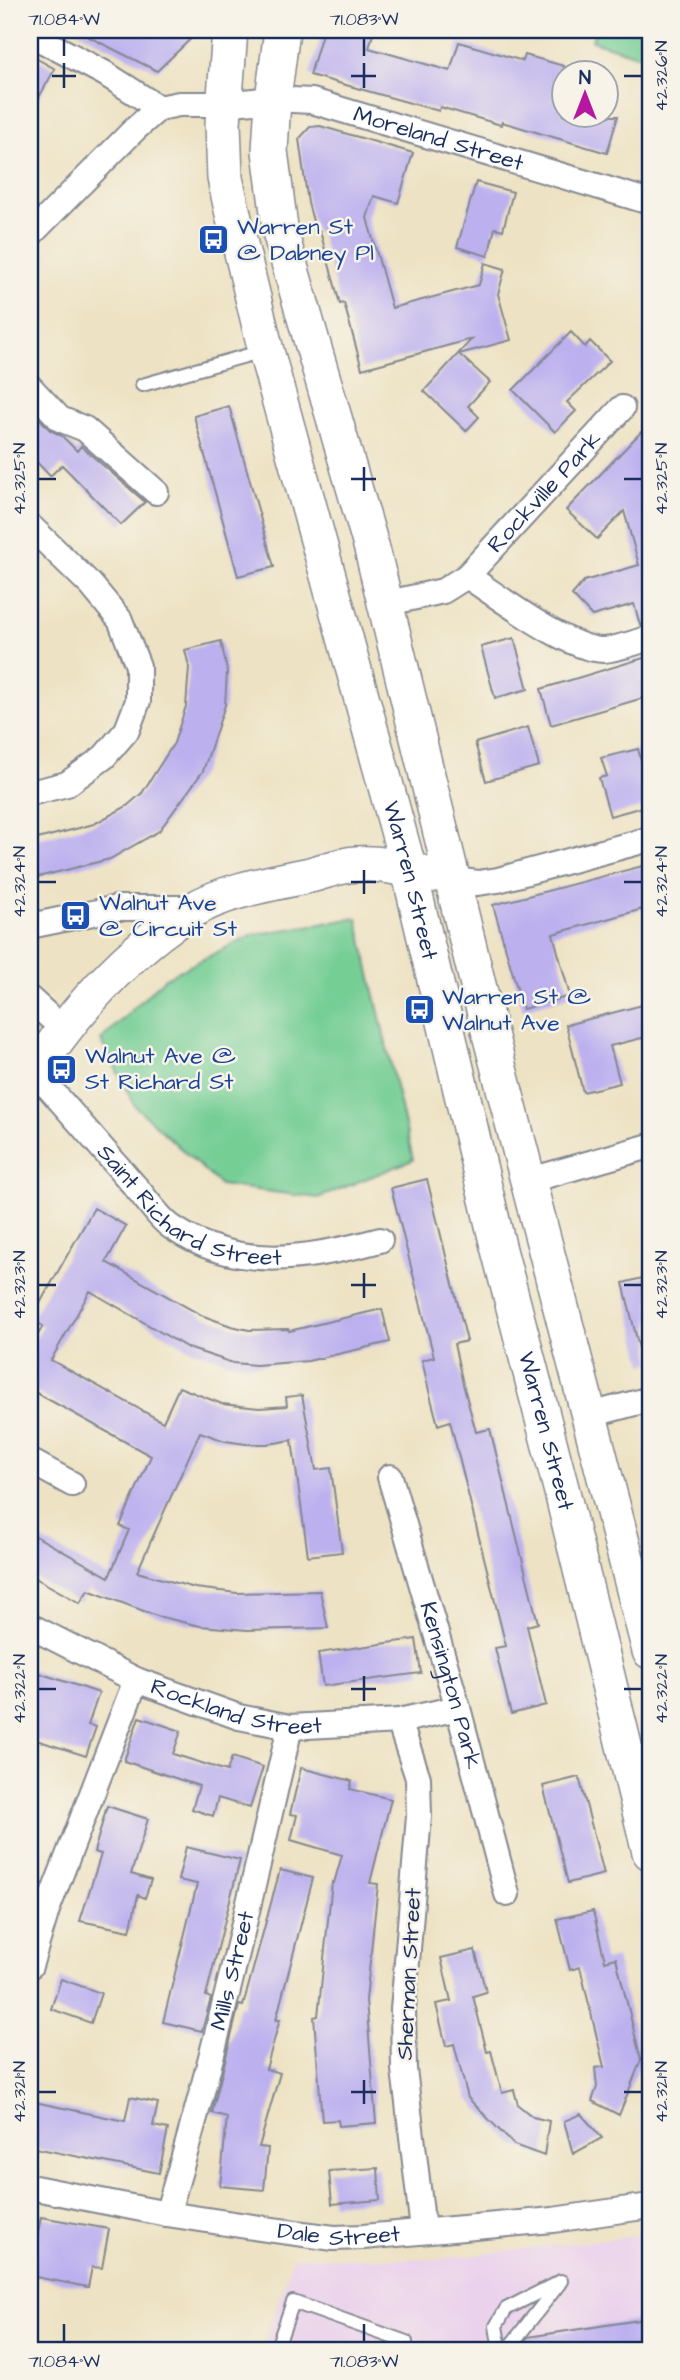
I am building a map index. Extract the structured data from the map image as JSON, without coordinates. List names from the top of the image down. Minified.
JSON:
{"streets":{"main road":["Warren Street"],"street":["Moreland Street","Rockville Park","Saint Richard Street","Kensington Park","Rockland Street","Mills Street","Sherman Street","Dale Street"]},"crossings":[["Moreland Street","Warren Street"],["Rockville Park","Warren Street"],["Kensington Park","Rockland Street"],["Rockland Street","Mills Street"],["Rockland Street","Sherman Street"],["Mills Street","Dale Street"],["Sherman Street","Dale Street"]],"places":{"bus stop":["Warren St @ Dabney Pl","Walnut Ave @ Circuit St","Warren St @ Walnut Ave","Walnut Ave @ St Richard St"]},"north":"top","coordinates":["71.084°W","71.083°W","42.326°N","42.325°N","42.324°N","42.323°N","42.322°N","42.321°N"]}
